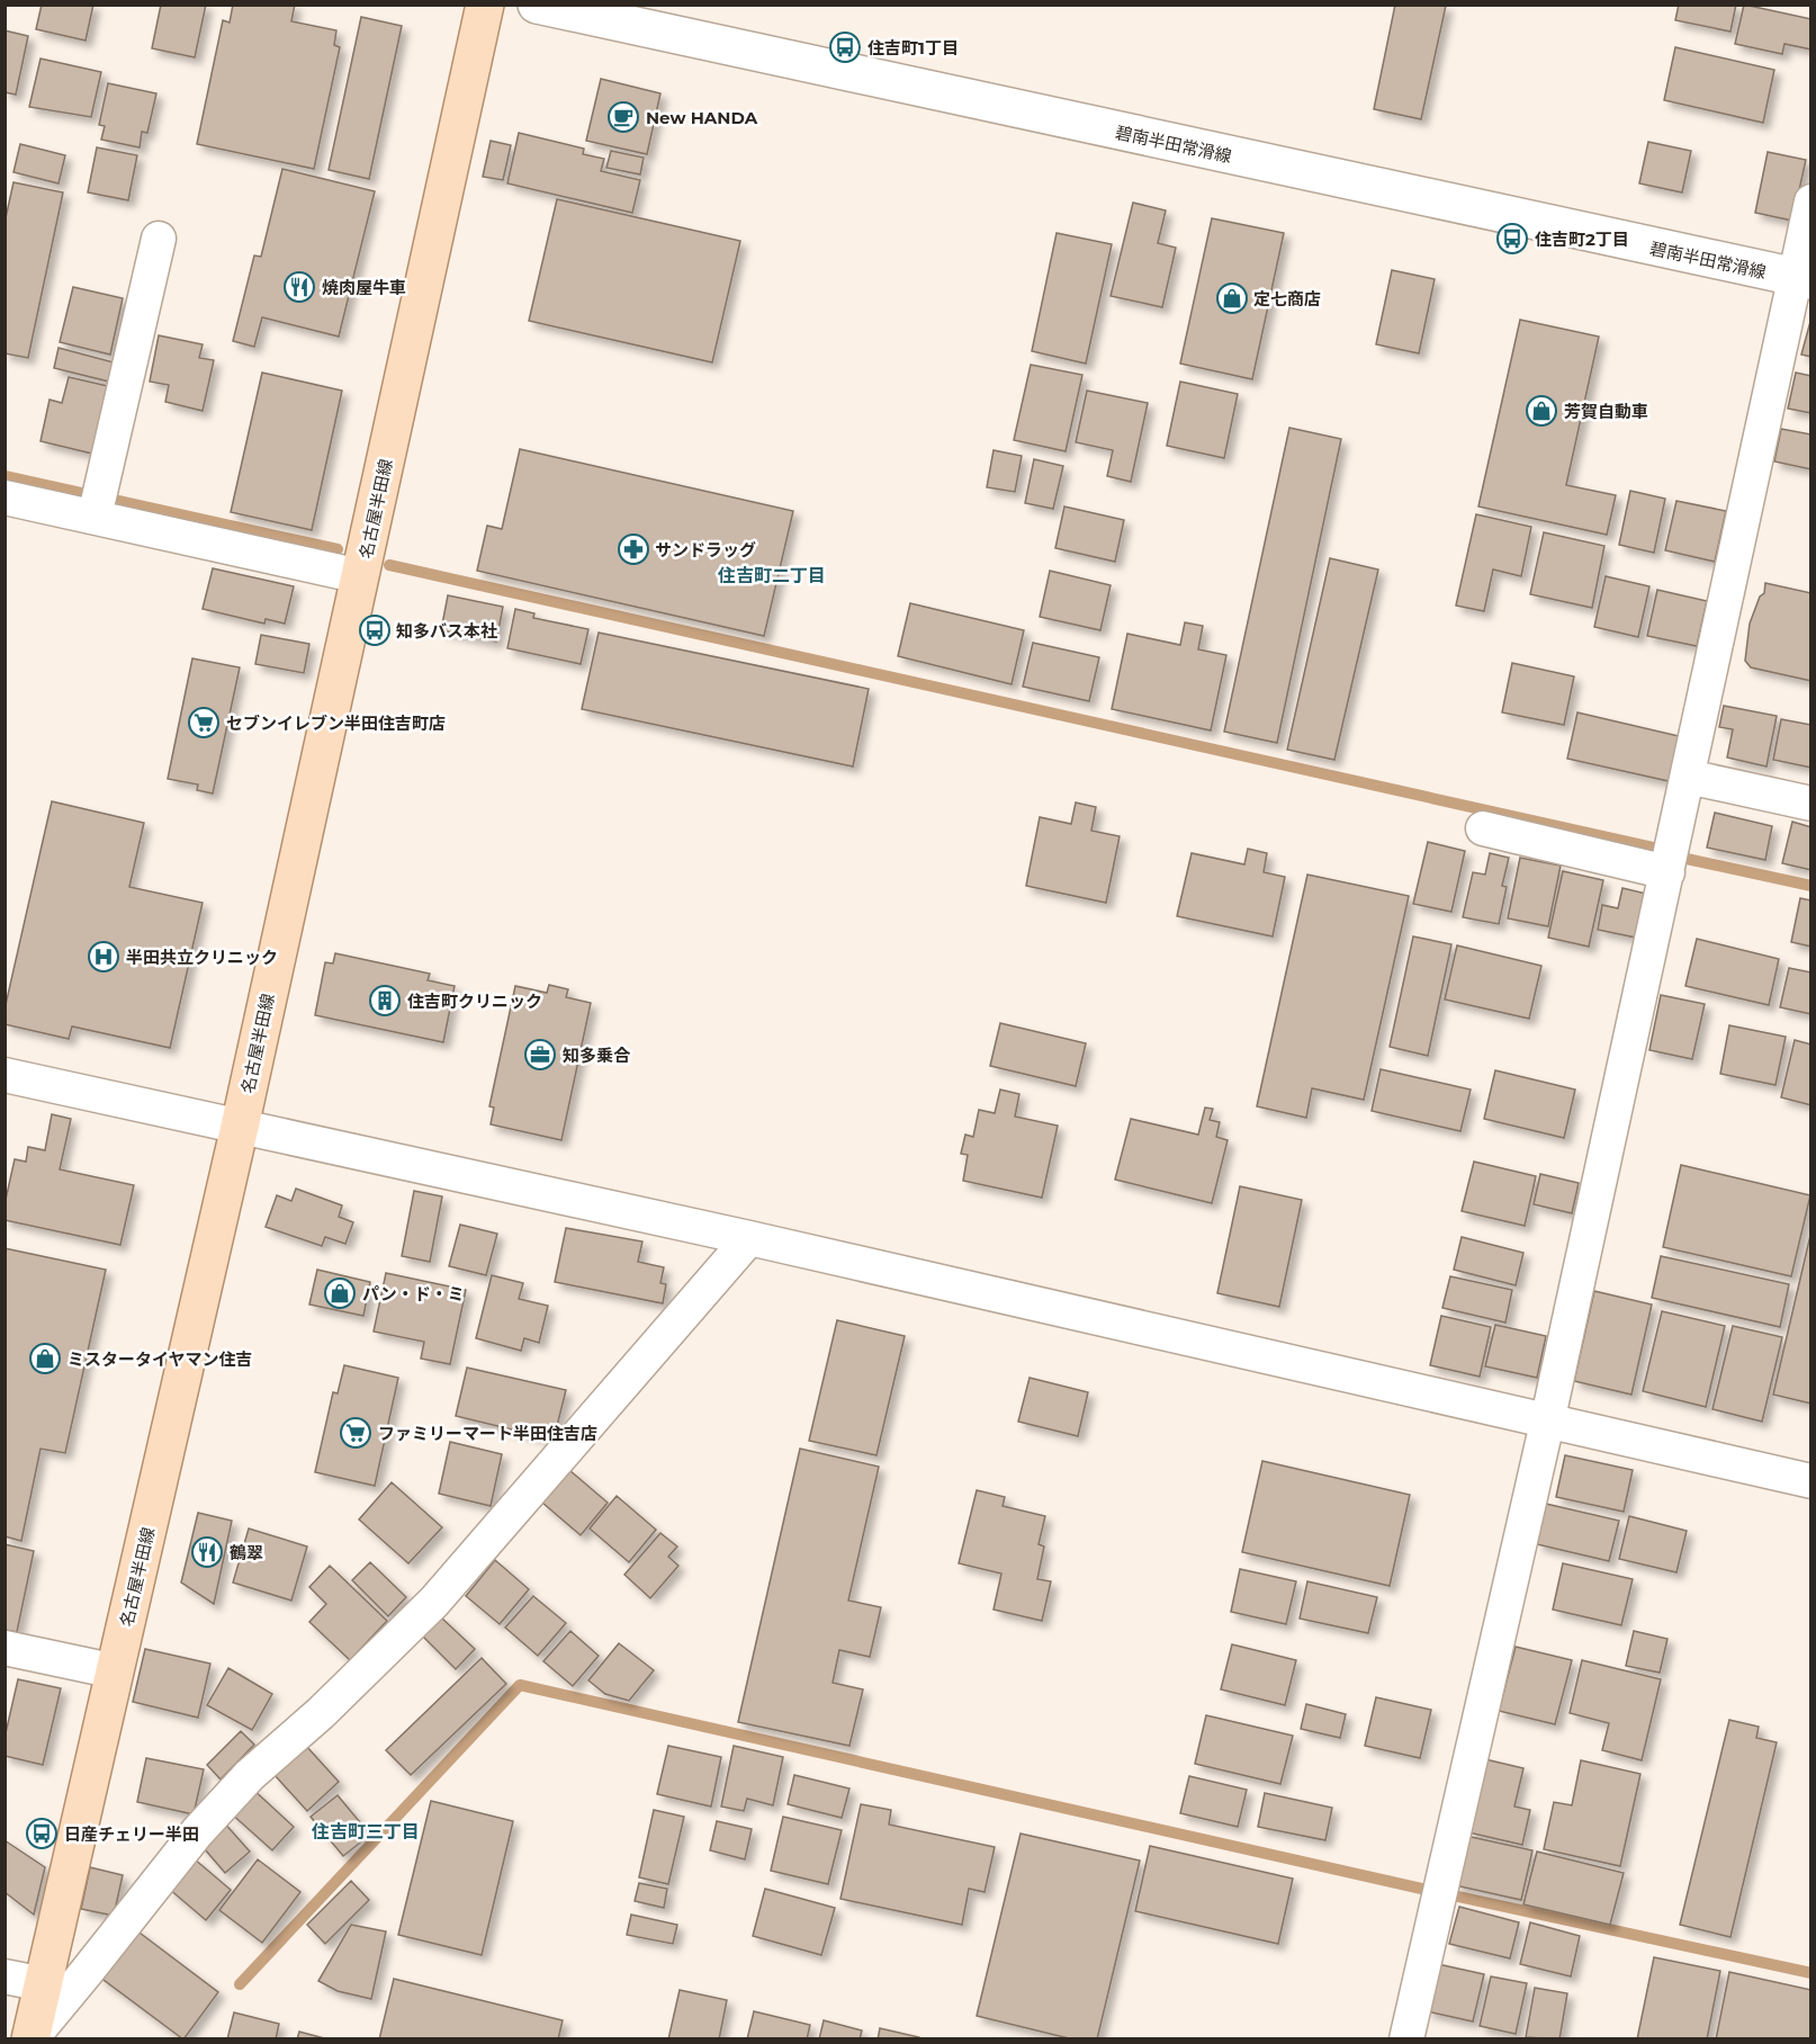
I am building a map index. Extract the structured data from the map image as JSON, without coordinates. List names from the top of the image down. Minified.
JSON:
{"streets":{"main road":["碧南半田常滑線","名古屋半田線"]},"districts":["住吉町二丁目","住吉町三丁目"],"places":{"bus stop":["住吉町1丁目","住吉町2丁目","知多バス本社","日産チェリー半田"],"cafe":["New HANDA"],"restaurant":["焼肉屋牛車","鶴翠"],"shop":["定七商店","芳賀自動車","パン・ド・ミ","ミスタータイヤマン住吉"],"pharmacy":["サンドラッグ"],"supermarket":["セブンイレブン半田住吉町店","ファミリーマート半田住吉店"],"hospital":["半田共立クリニック"],"building":["住吉町クリニック"],"office":["知多乗合"]}}
